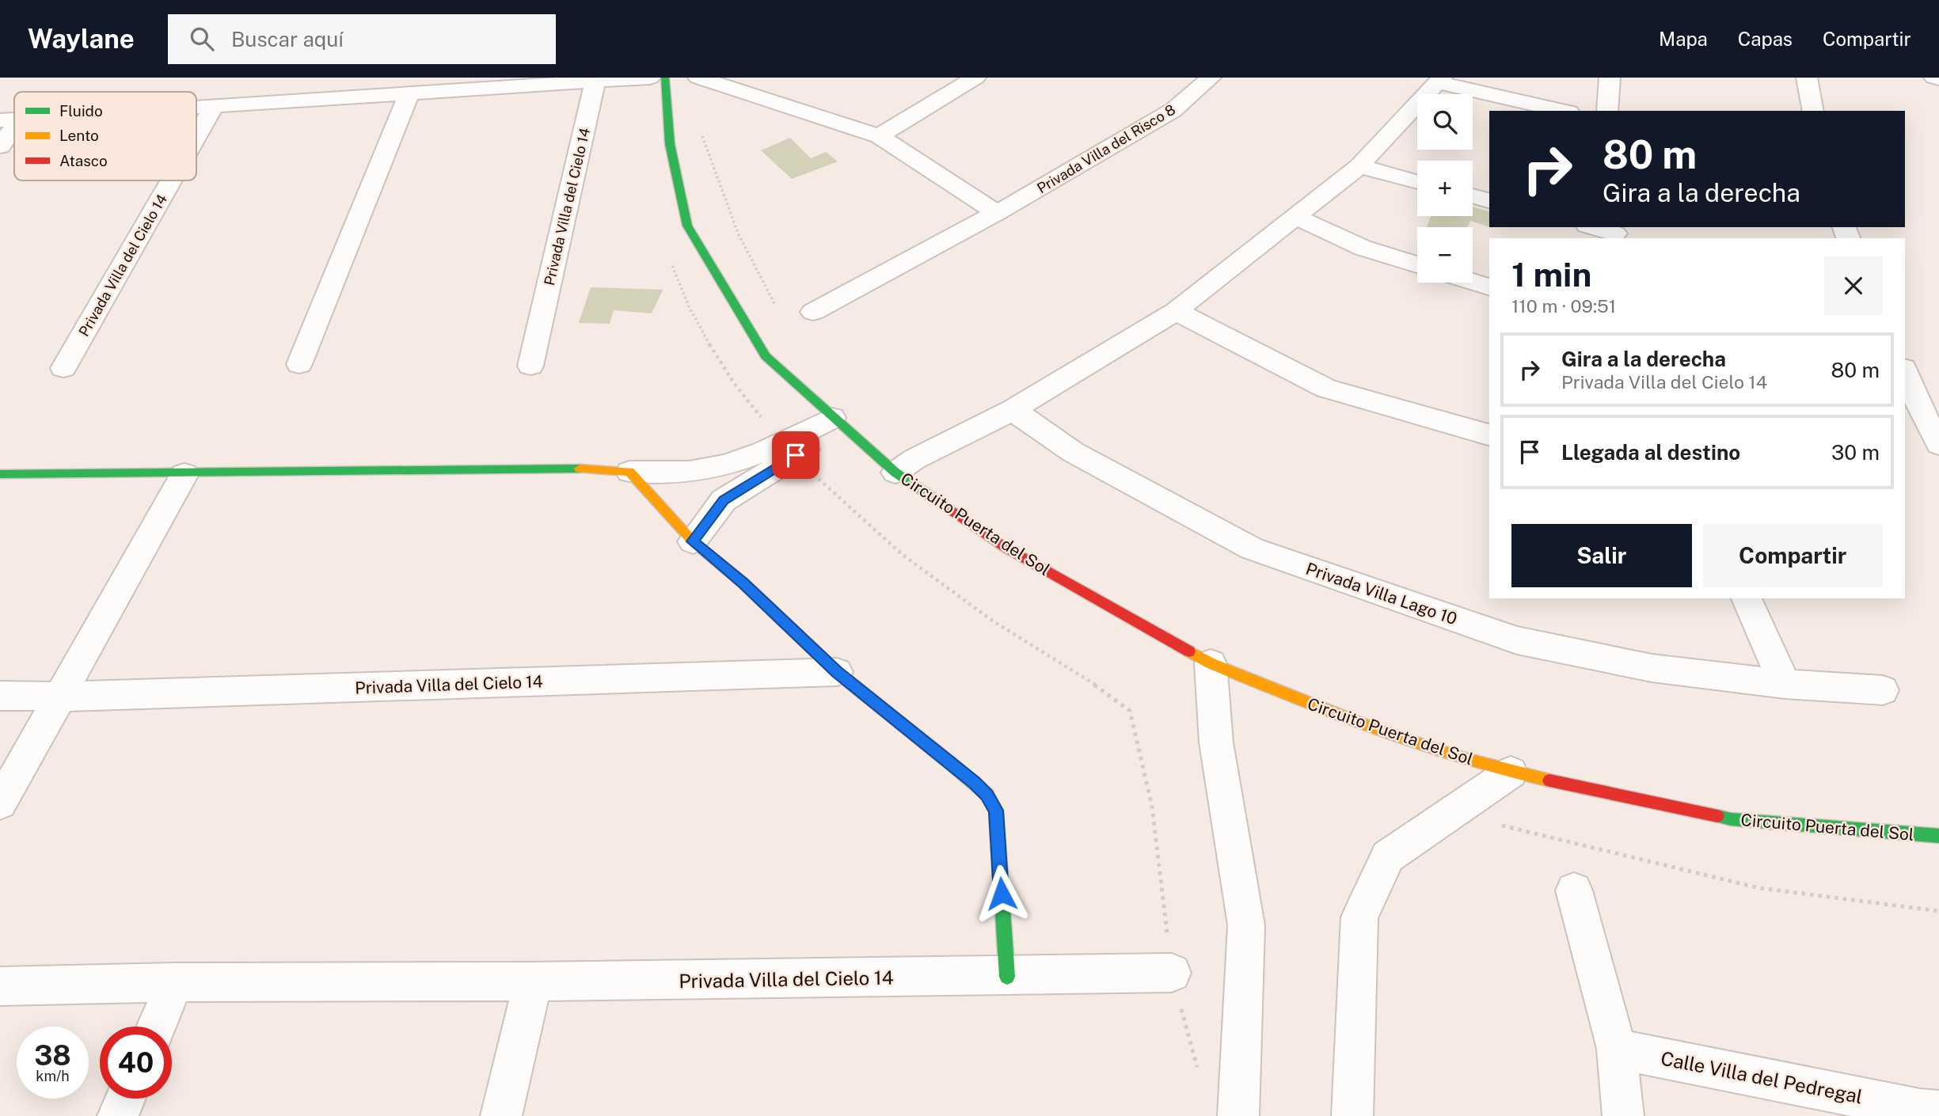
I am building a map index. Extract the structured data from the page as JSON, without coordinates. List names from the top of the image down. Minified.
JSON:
{"streets":{"street":["Privada Villa del Risco 8","Privada Villa del Cielo 14","Circuito Puerta del Sol","Privada Villa Lago 10","Calle Villa del Pedregal"]},"legend":["Fluido","Lento","Atasco"],"page":{"header":"Waylane","search":"Buscar aquí","nav":["Mapa","Capas","Compartir"],"map_buttons":["+","−"],"turn":["80 m","Gira a la derecha"],"heading":["1 min","110 m · 09:51"],"list":[{"name":"Gira a la derecha","note":"Privada Villa del Cielo 14","value":"80 m"},{"name":"Llegada al destino","value":"30 m"}],"buttons":["Salir","Compartir"],"speed":"38 km/h","limit":"40"}}
